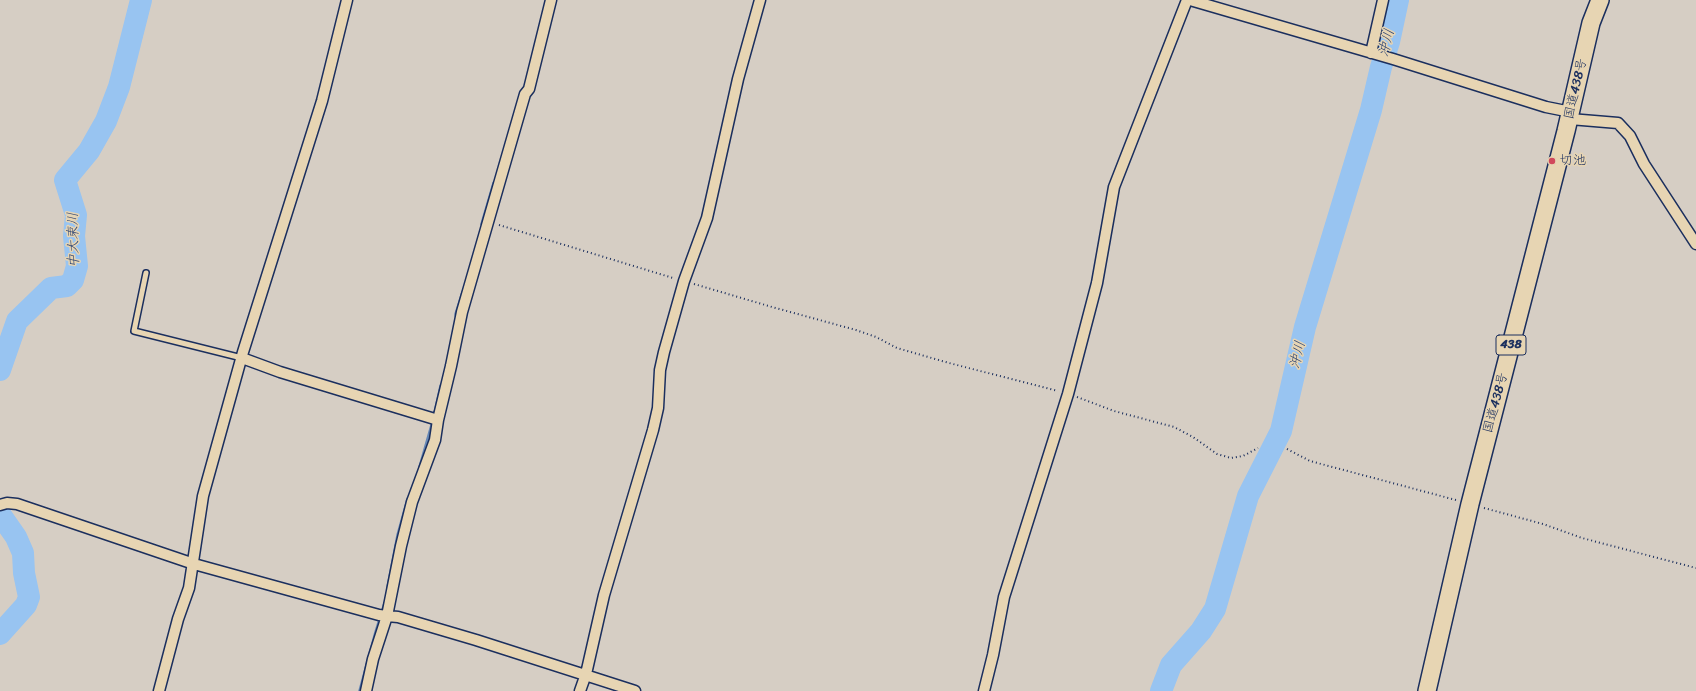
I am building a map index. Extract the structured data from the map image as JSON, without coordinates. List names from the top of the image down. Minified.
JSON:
{"streets":{"highway":["国道438号","438"]},"water":["沖川","中大束川"],"places":["切池"]}
